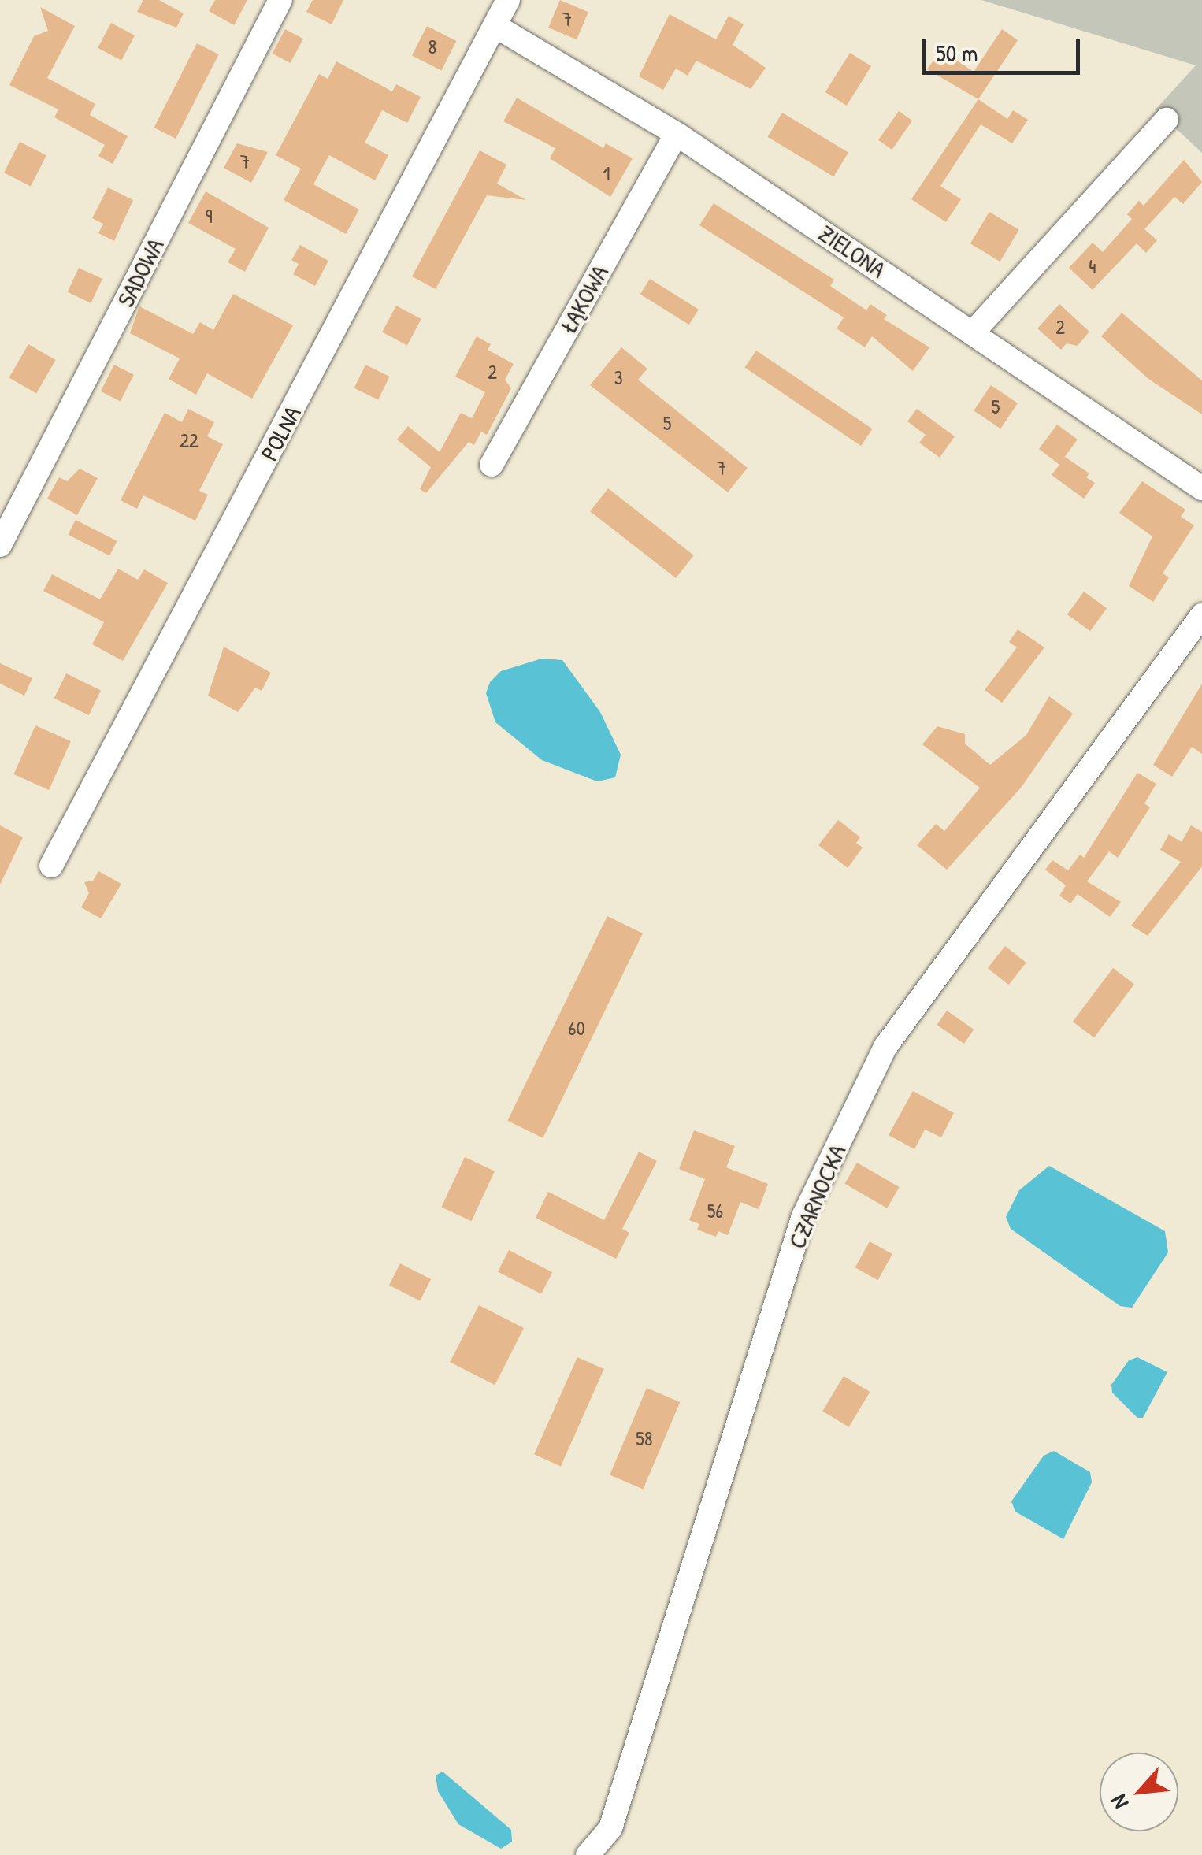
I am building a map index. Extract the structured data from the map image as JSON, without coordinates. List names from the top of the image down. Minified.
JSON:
{"streets":{"street":["ZIELONA","SADOWA","ŁĄKOWA","POLNA","CZARNOCKA"]},"crossings":[["ZIELONA","ŁĄKOWA"],["ZIELONA","POLNA"]],"house_numbers":["7","8","7","1","9","4","2","2","3","5","5","22","7","60","56","58"],"scale_bar":"50 m","north":"bottom left"}
